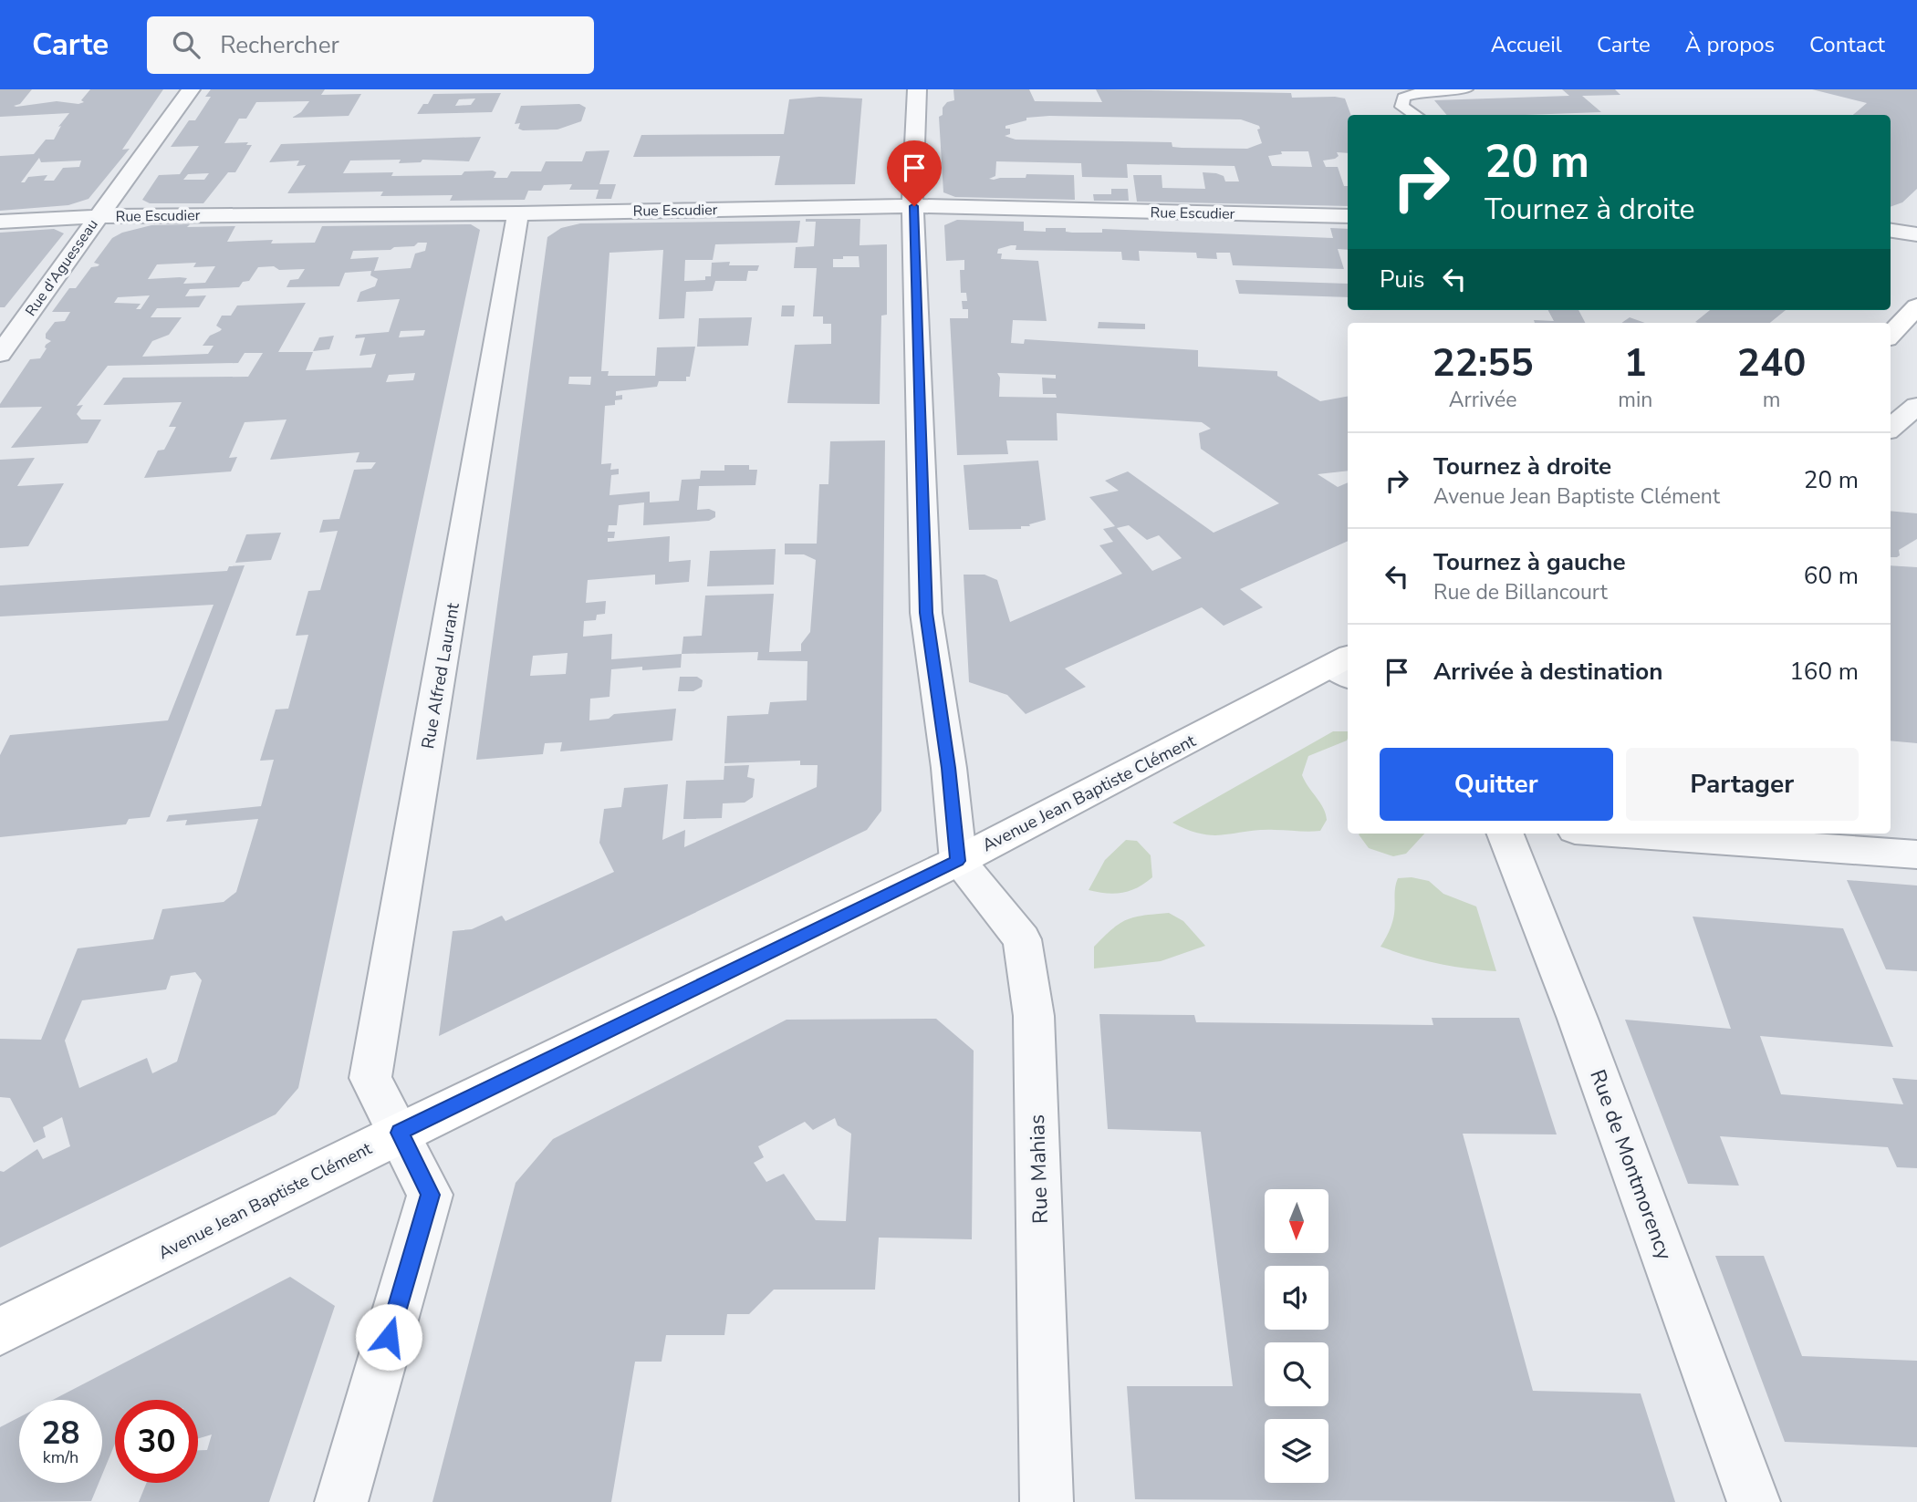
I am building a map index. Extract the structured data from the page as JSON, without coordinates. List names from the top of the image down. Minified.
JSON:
{"streets":{"main road":["Avenue Jean Baptiste Clément"],"street":["Rue Escudier","Rue d'Aguesseau","Rue Alfred Laurant","Rue de Montmorency","Rue Mahias"]},"crossings":[["Rue Escudier","Rue d'Aguesseau"],["Rue Escudier","Rue Alfred Laurant"],["Rue Alfred Laurant","Avenue Jean Baptiste Clément"],["Avenue Jean Baptiste Clément","Rue Mahias"]],"north":"bottom","page":{"header":"Carte","search":"Rechercher","nav":["Accueil","Carte","À propos","Contact"],"turn":["20 m","Tournez à droite"],"then":"Puis","eta":["22:55","Arrivée","1","min","240","m"],"list":[{"name":"Tournez à droite","note":"Avenue Jean Baptiste Clément","value":"20 m"},{"name":"Tournez à gauche","note":"Rue de Billancourt","value":"60 m"},{"name":"Arrivée à destination","value":"160 m"}],"buttons":["Quitter","Partager"],"speed":"28 km/h","limit":"30"}}
